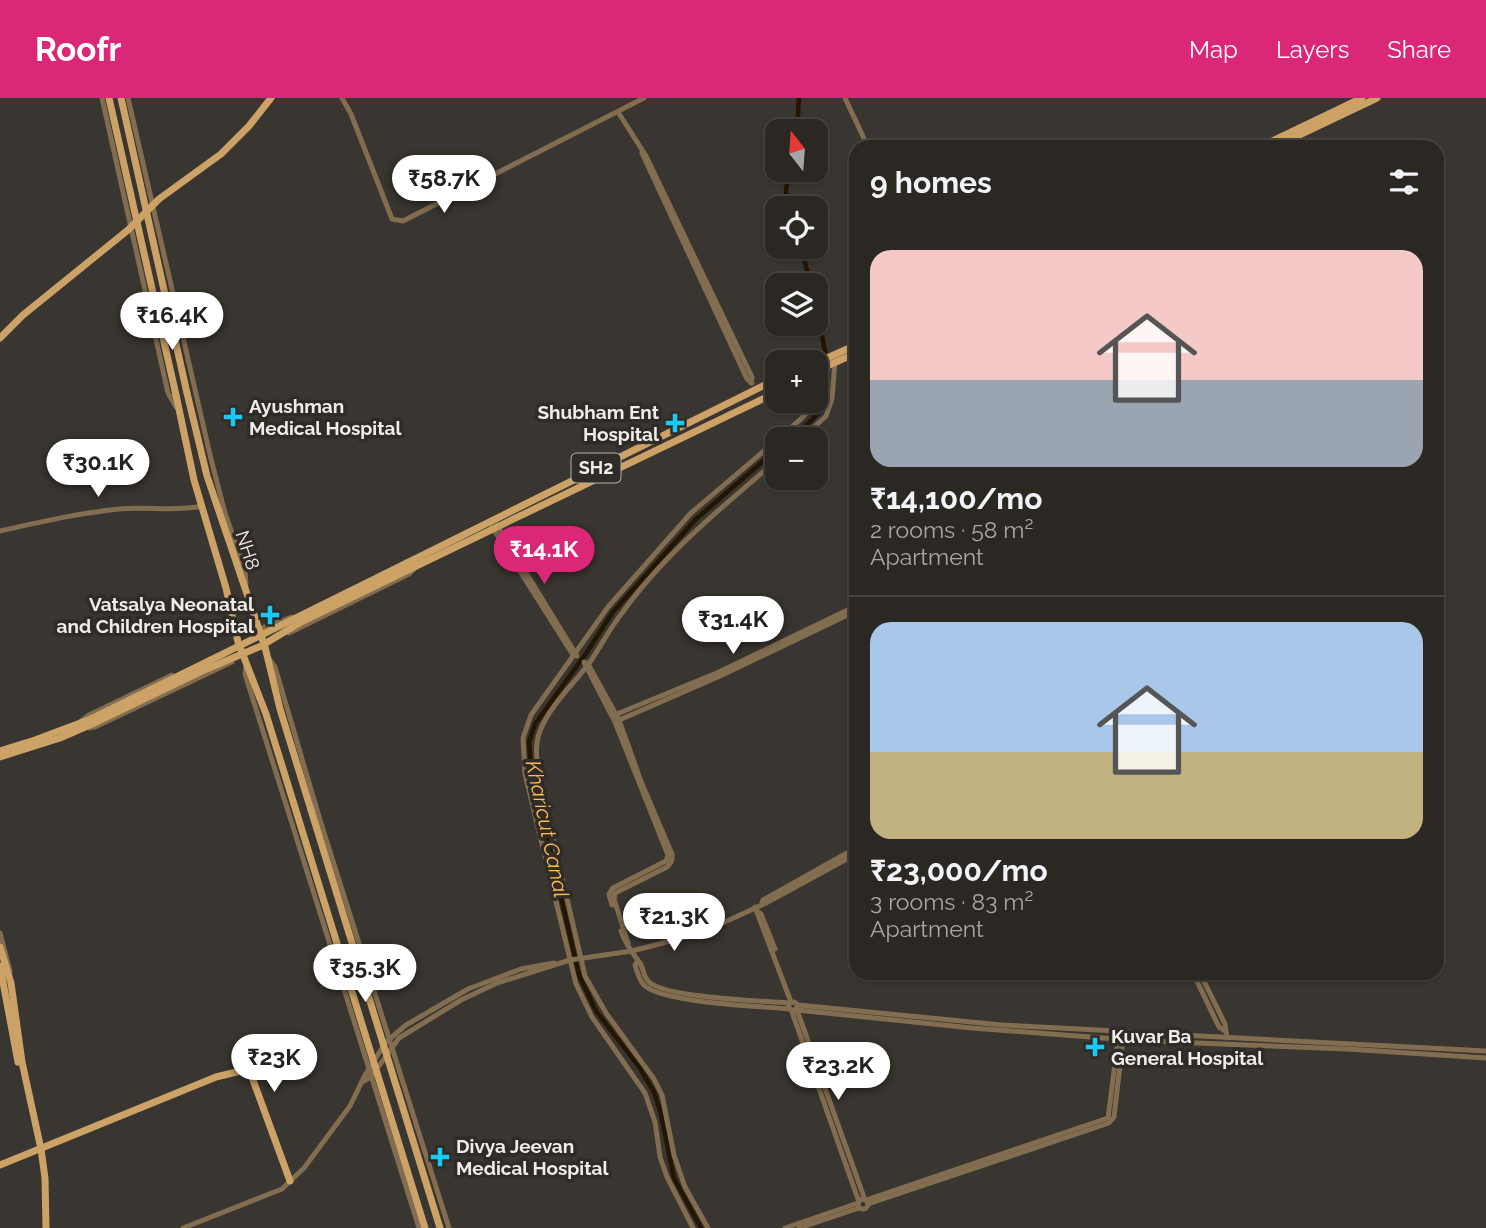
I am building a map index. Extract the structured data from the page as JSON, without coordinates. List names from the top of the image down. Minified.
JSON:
{"streets":{"main road":["SH2","NH8"]},"water":["Kharicut Canal"],"places":{"health":["Ayushman Medical Hospital","Shubham Ent Hospital","Vatsalya Neonatal and Children Hospital","Kuvar Ba General Hospital","Divya Jeevan Medical Hospital"]},"north":"top","page":{"header":"Roofr","nav":["Map","Layers","Share"],"map_buttons":["+","−"],"heading":"9 homes","price":["₹58.7K","₹16.4K","₹30.1K","₹14.1K","₹31.4K","₹21.3K","₹35.3K","₹23K","₹23.2K"],"list":[{"name":"₹14,100/mo","note":"2 rooms · 58 m² · Apartment"},{"name":"₹23,000/mo","note":"3 rooms · 83 m² · Apartment"}]}}
